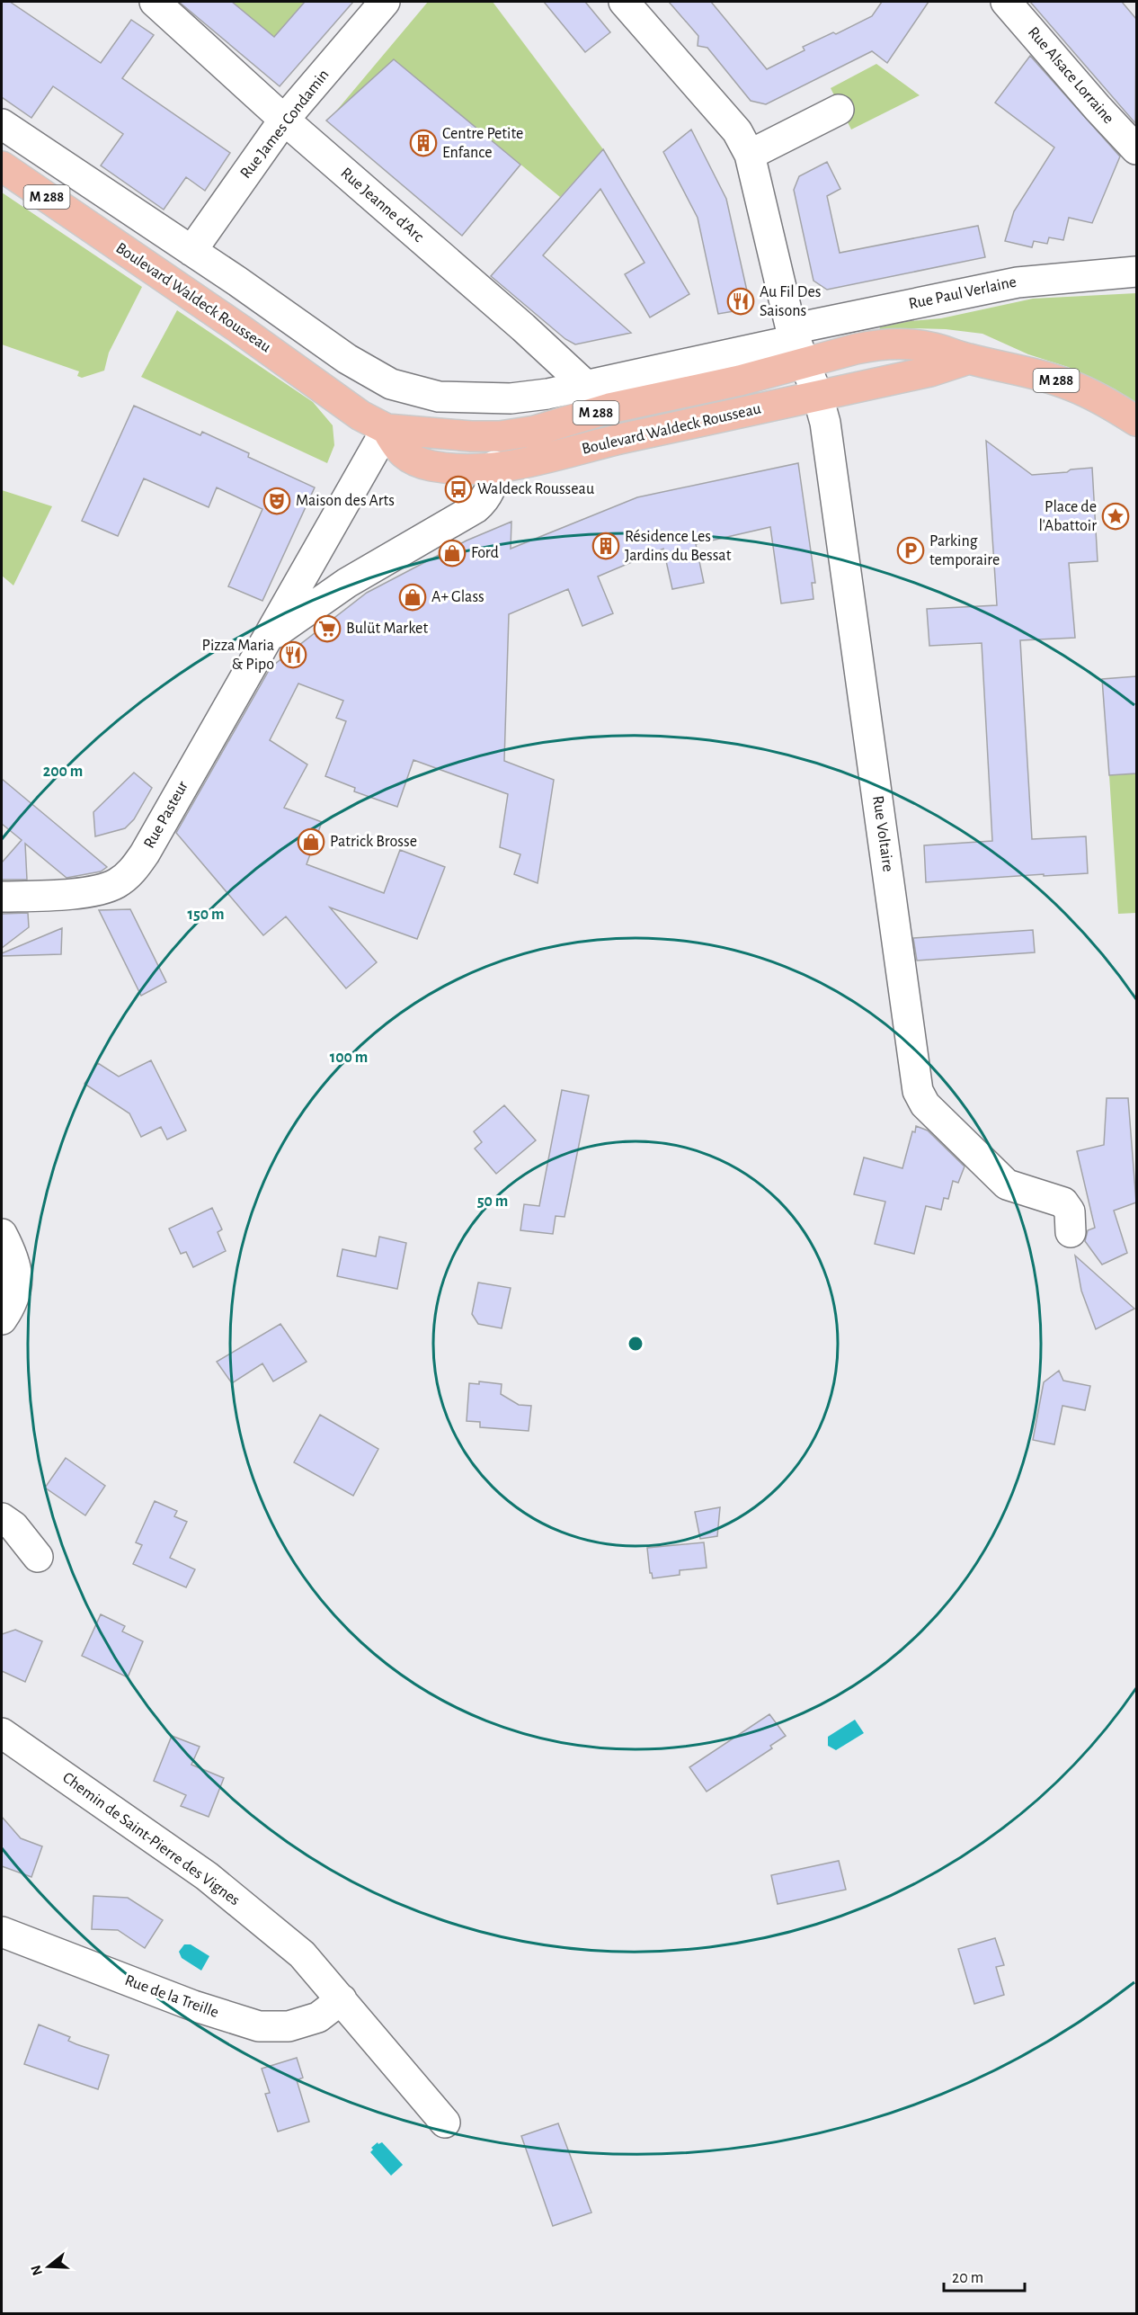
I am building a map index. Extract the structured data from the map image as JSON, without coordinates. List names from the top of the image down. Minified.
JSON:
{"streets":{"main road":["M 288","Boulevard Waldeck Rousseau"],"street":["Rue Alsace Lorraine","Rue James Condamin","Rue Jeanne d'Arc","Rue Paul Verlaine","Rue Pasteur","Rue Voltaire","Chemin de Saint-Pierre des Vignes","Rue de la Treille"]},"crossings":[["Rue James Condamin","Rue Jeanne d'Arc"],["Rue James Condamin","Rue Paul Verlaine"],["Rue Jeanne d'Arc","Rue Paul Verlaine"],["Rue Jeanne d'Arc","Boulevard Waldeck Rousseau"],["Rue Paul Verlaine","Boulevard Waldeck Rousseau"],["Rue Paul Verlaine","Rue Voltaire"],["Boulevard Waldeck Rousseau","Rue Pasteur"],["Boulevard Waldeck Rousseau","Rue Voltaire"],["Chemin de Saint-Pierre des Vignes","Rue de la Treille"]],"places":{"building":["Centre Petite Enfance","Résidence Les Jardins du Bessat"],"restaurant":["Au Fil Des Saisons","Pizza Maria & Pipo"],"bus stop":["Waldeck Rousseau"],"theatre":["Maison des Arts"],"place":["Place de l'Abattoir"],"parking":["Parking temporaire"],"shop":["Ford","A+ Glass","Patrick Brosse"],"supermarket":["Bulüt Market"]},"scale_bar":"20 m","north":"left","rings":["200 m","150 m","100 m","50 m"]}
